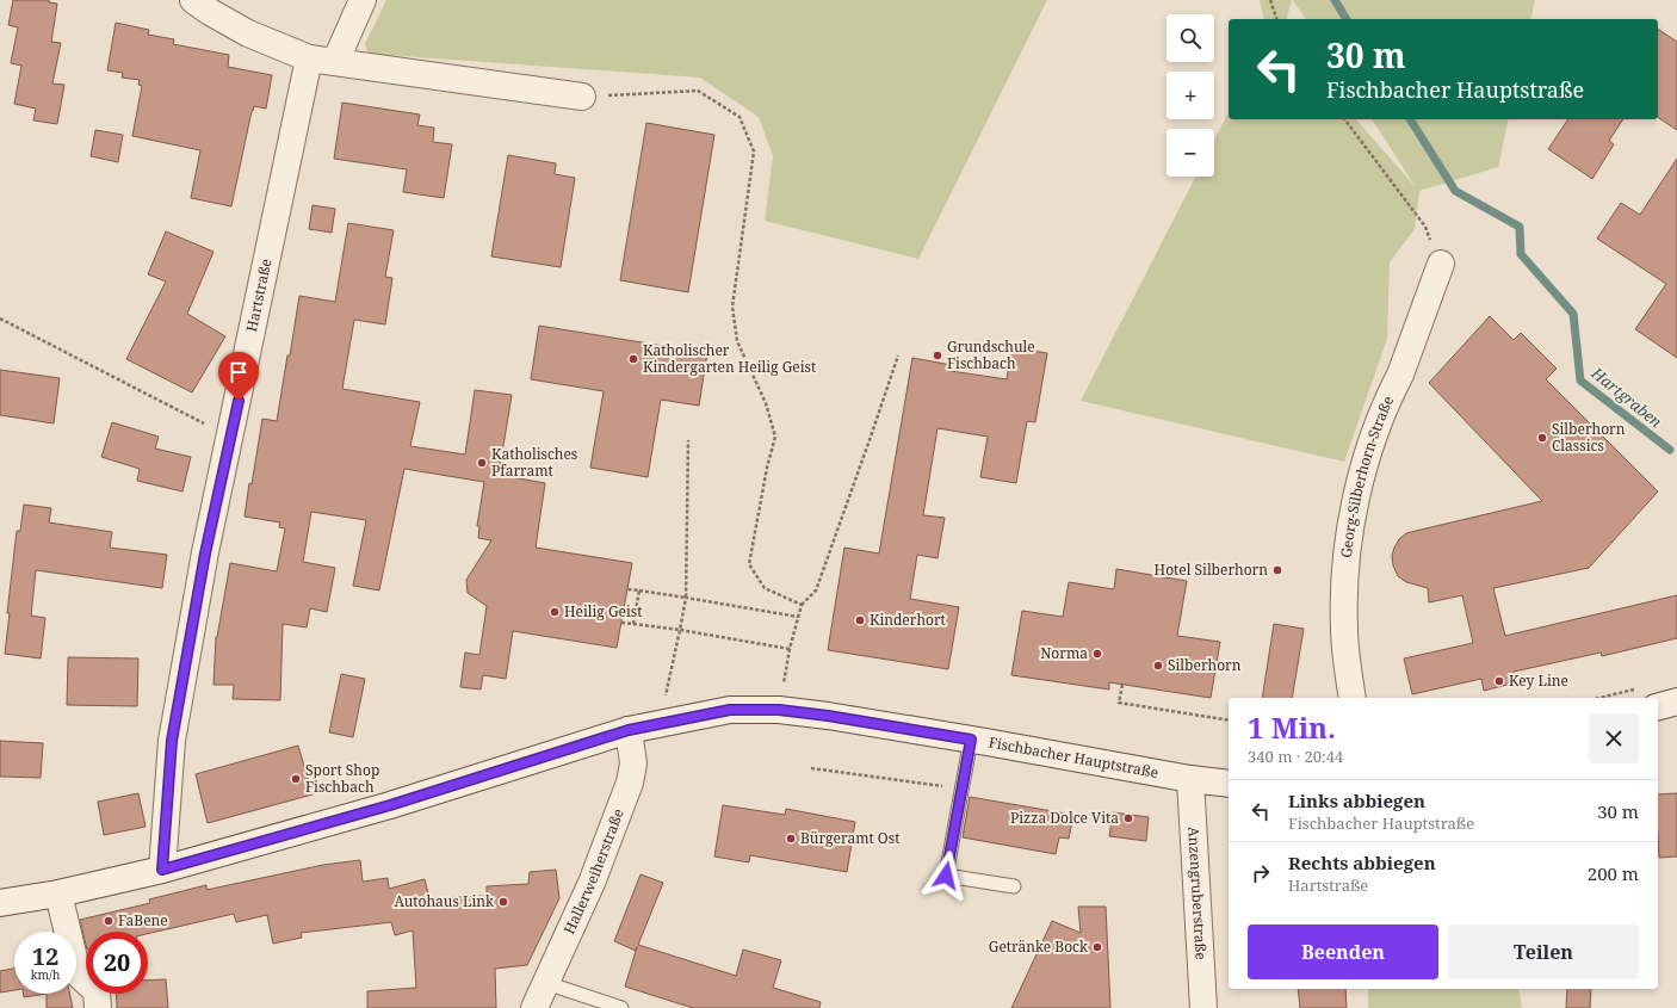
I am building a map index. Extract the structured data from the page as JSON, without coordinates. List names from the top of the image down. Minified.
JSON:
{"streets":{"street":["Hartstraße","Georg-Silberhorn-Straße","Fischbacher Hauptstraße","Hallerweiherstraße","Anzengruberstraße"]},"crossings":[["Hartstraße","Fischbacher Hauptstraße"],["Fischbacher Hauptstraße","Hallerweiherstraße"],["Fischbacher Hauptstraße","Anzengruberstraße"]],"water":["Hartgraben"],"places":["Grundschule Fischbach","Katholischer Kindergarten Heilig Geist","Silberhorn Classics","Katholisches Pfarramt","Hotel Silberhorn","Heilig Geist","Kinderhort","Norma","Silberhorn","Key Line","Sport Shop Fischbach","Pizza Dolce Vita","Bürgeramt Ost","Autohaus Link","FaBene","Getränke Bock"],"page":{"map_buttons":["+","−"],"turn":["30 m","Fischbacher Hauptstraße"],"heading":["1 Min.","340 m · 20:44"],"list":[{"name":"Links abbiegen","note":"Fischbacher Hauptstraße","value":"30 m"},{"name":"Rechts abbiegen","note":"Hartstraße","value":"200 m"}],"buttons":["Beenden","Teilen"],"speed":"12 km/h","limit":"20"}}
